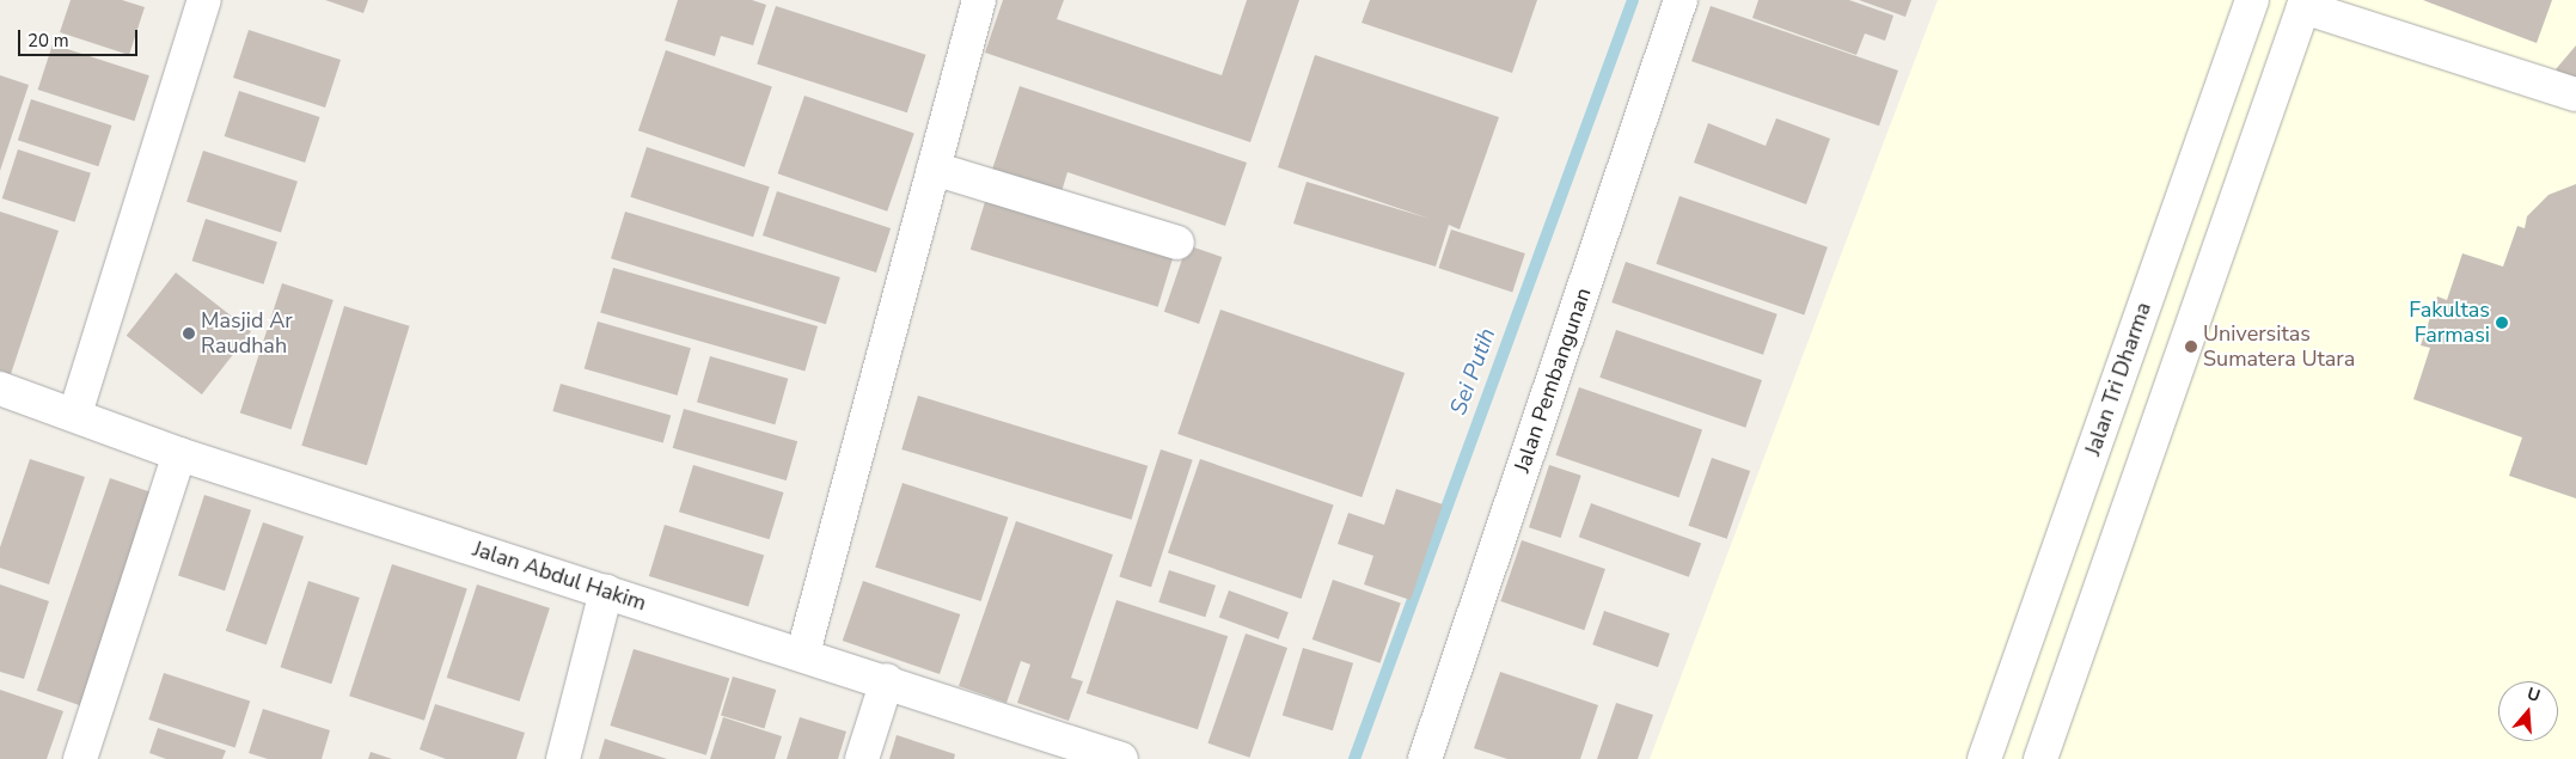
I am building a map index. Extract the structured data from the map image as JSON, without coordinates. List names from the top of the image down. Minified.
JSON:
{"streets":{"street":["Jalan Tri Dharma","Jalan Pembangunan","Jalan Abdul Hakim"]},"water":["Sei Putih"],"places":["Fakultas Farmasi","Masjid Ar Raudhah","Universitas Sumatera Utara"],"scale_bar":"20 m","north":"top"}
